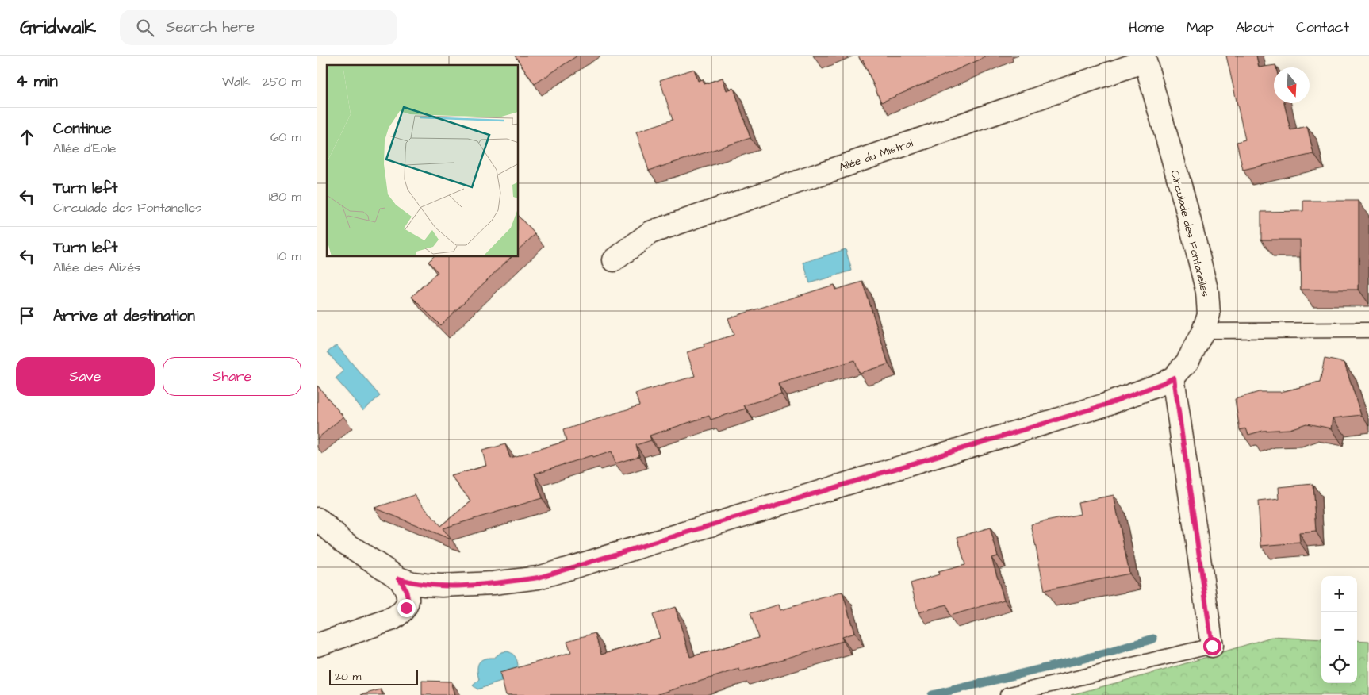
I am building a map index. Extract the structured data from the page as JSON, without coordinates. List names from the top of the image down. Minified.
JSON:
{"streets":{"street":["Allée du Mistral","Circulade des Fontanelles"]},"crossings":[["Allée du Mistral","Circulade des Fontanelles"]],"scale_bar":"20 m","north":"bottom","page":{"header":"Gridwalk","search":"Search here","nav":["Home","Map","About","Contact"],"heading":["4 min","Walk · 250 m"],"list":[["Continue","Allée d'Eole","60 m"],["Turn left","Circulade des Fontanelles","180 m"],["Turn left","Allée des Alizés","10 m"],"Arrive at destination"],"buttons":["Save","Share"],"map_buttons":["+","−"],"scale":"20 m"}}
